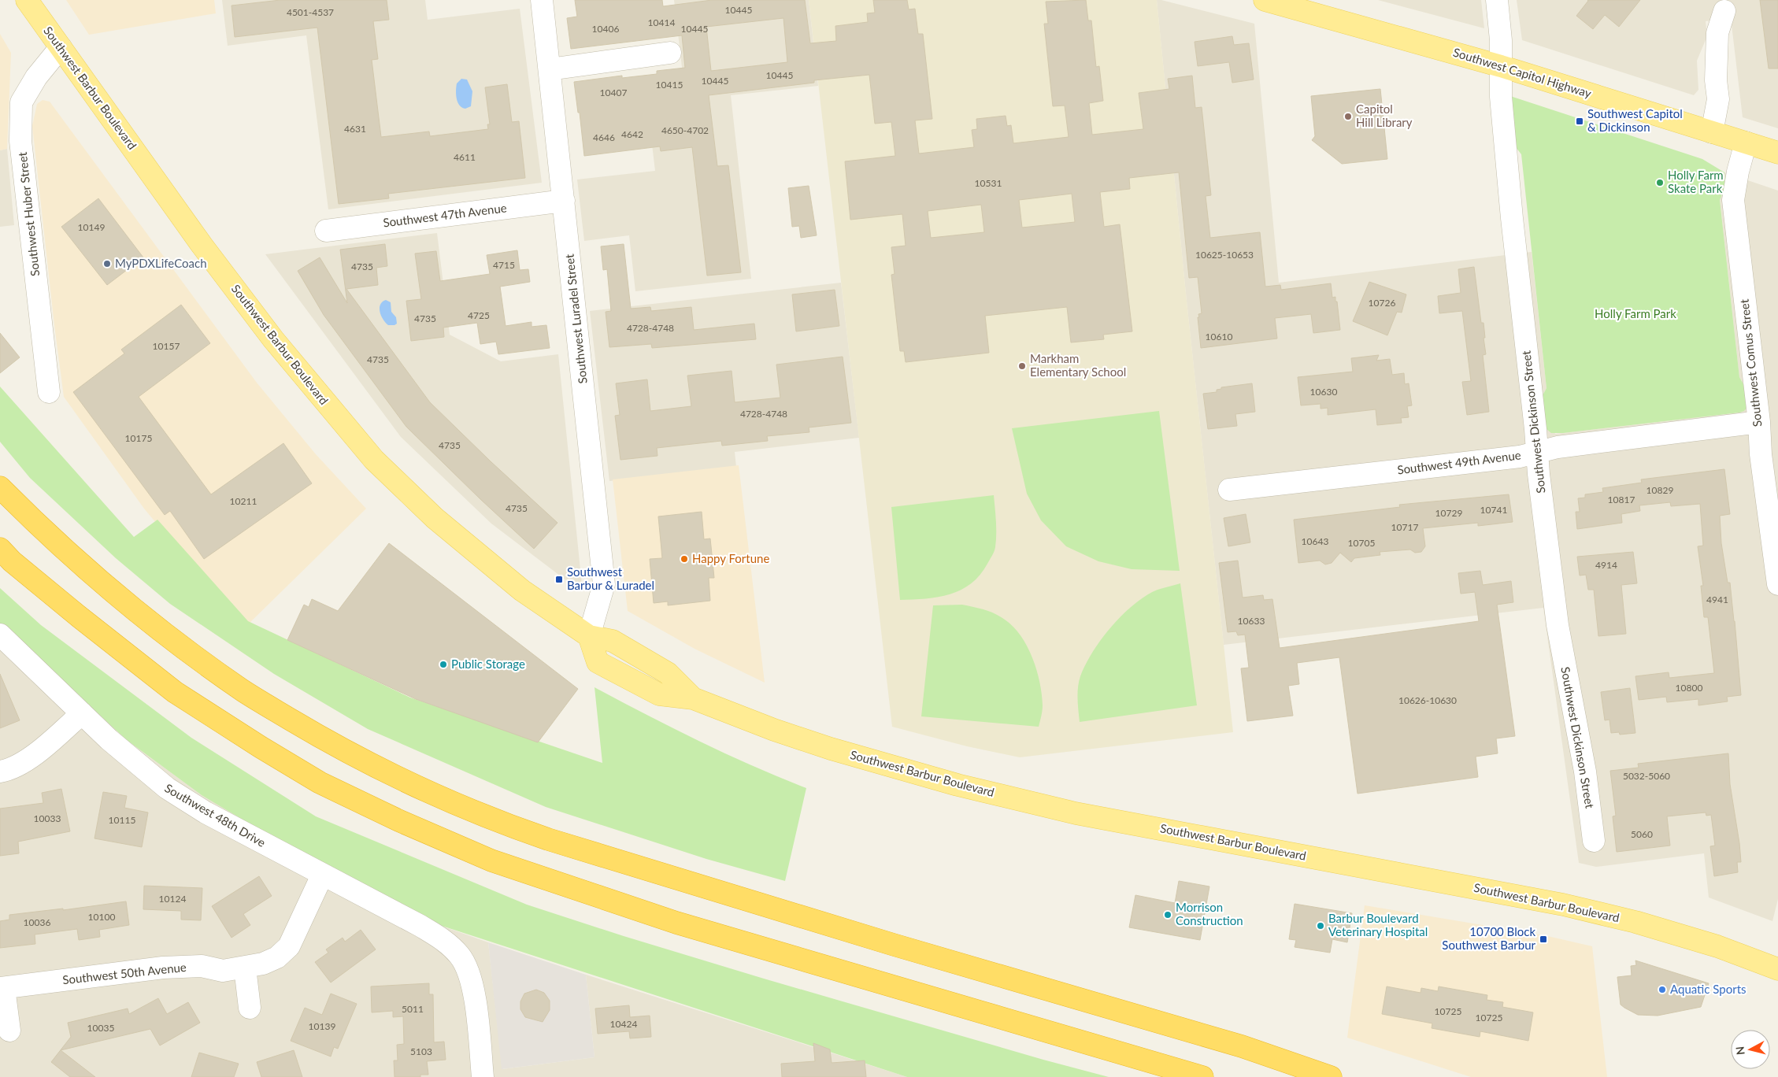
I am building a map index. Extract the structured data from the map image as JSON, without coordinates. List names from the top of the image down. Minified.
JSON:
{"streets":{"main road":["Southwest Capitol Highway","Southwest Barbur Boulevard"],"street":["Southwest Huber Street","Southwest 47th Avenue","Southwest Luradel Street","Southwest Comus Street","Southwest Dickinson Street","Southwest 49th Avenue","Southwest 48th Drive","Southwest 50th Avenue"]},"crossings":[["Southwest Capitol Highway","Southwest Comus Street"],["Southwest Capitol Highway","Southwest Dickinson Street"],["Southwest Barbur Boulevard","Southwest Huber Street"],["Southwest Barbur Boulevard","Southwest Luradel Street"],["Southwest 47th Avenue","Southwest Luradel Street"],["Southwest Comus Street","Southwest 49th Avenue"],["Southwest Dickinson Street","Southwest 49th Avenue"],["Southwest 48th Drive","Southwest 50th Avenue"]],"parks":["Holly Farm Park"],"places":{"other":["Capitol Hill Library","Holly Farm Skate Park","MyPDXLifeCoach","Markham Elementary School","Happy Fortune","Public Storage","Morrison Construction","Barbur Boulevard Veterinary Hospital","Aquatic Sports"],"transit":["Southwest Capitol & Dickinson","Southwest Barbur & Luradel","10700 Block Southwest Barbur"]},"house_numbers":["10445","4501-4537","10414","10406","10445","10445","10445","10415","10407","4631","4650-4702","4642","4646","4611","10531","10149","10625-10653","4715","4735","10726","4725","4735","4728-4748","10610","10157","4735","10630","4728-4748","10175","4735","10829","10817","10211","4735","10741","10729","10717","10643","10705","4914","4941","10633","10800","10626-10630","5032-5060","10033","10115","5060","10124","10100","10036","5011","10725","10725","10424","10139","10035","5103"],"north":"left"}
